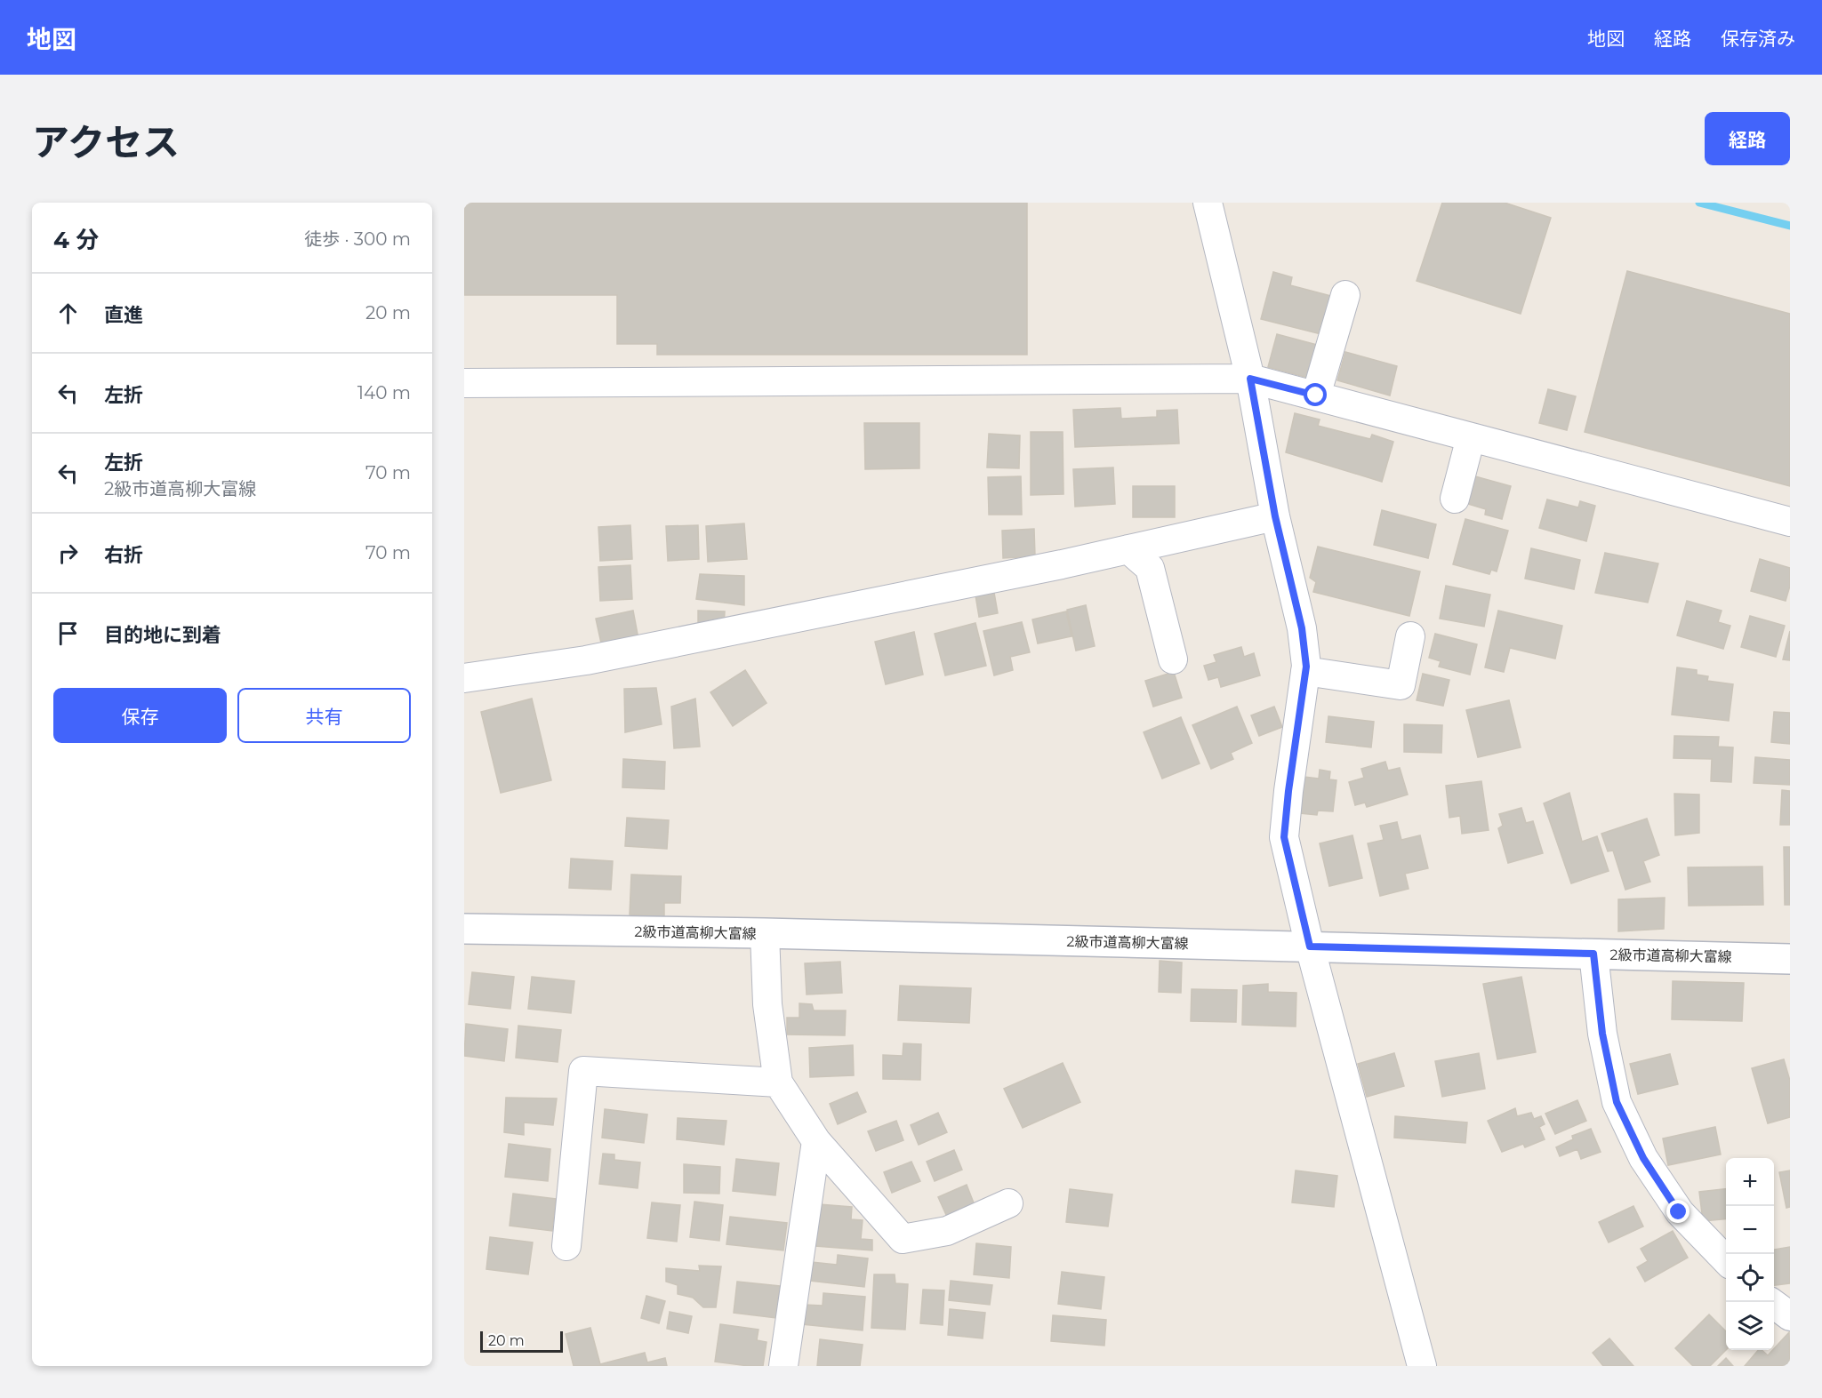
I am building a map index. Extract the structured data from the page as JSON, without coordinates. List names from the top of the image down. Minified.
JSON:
{"streets":{"street":["2級市道高柳大富線"]},"scale_bar":"20 m","page":{"header":"地図","nav":["地図","経路","保存済み"],"title":"アクセス","buttons":["経路",["保存","共有"]],"heading":["4 分","徒歩 · 300 m"],"list":[["直進","20 m"],["左折","140 m"],["左折","2級市道高柳大富線","70 m"],["右折","70 m"],"目的地に到着"],"map_buttons":["+","−"],"scale":"20 m"}}
